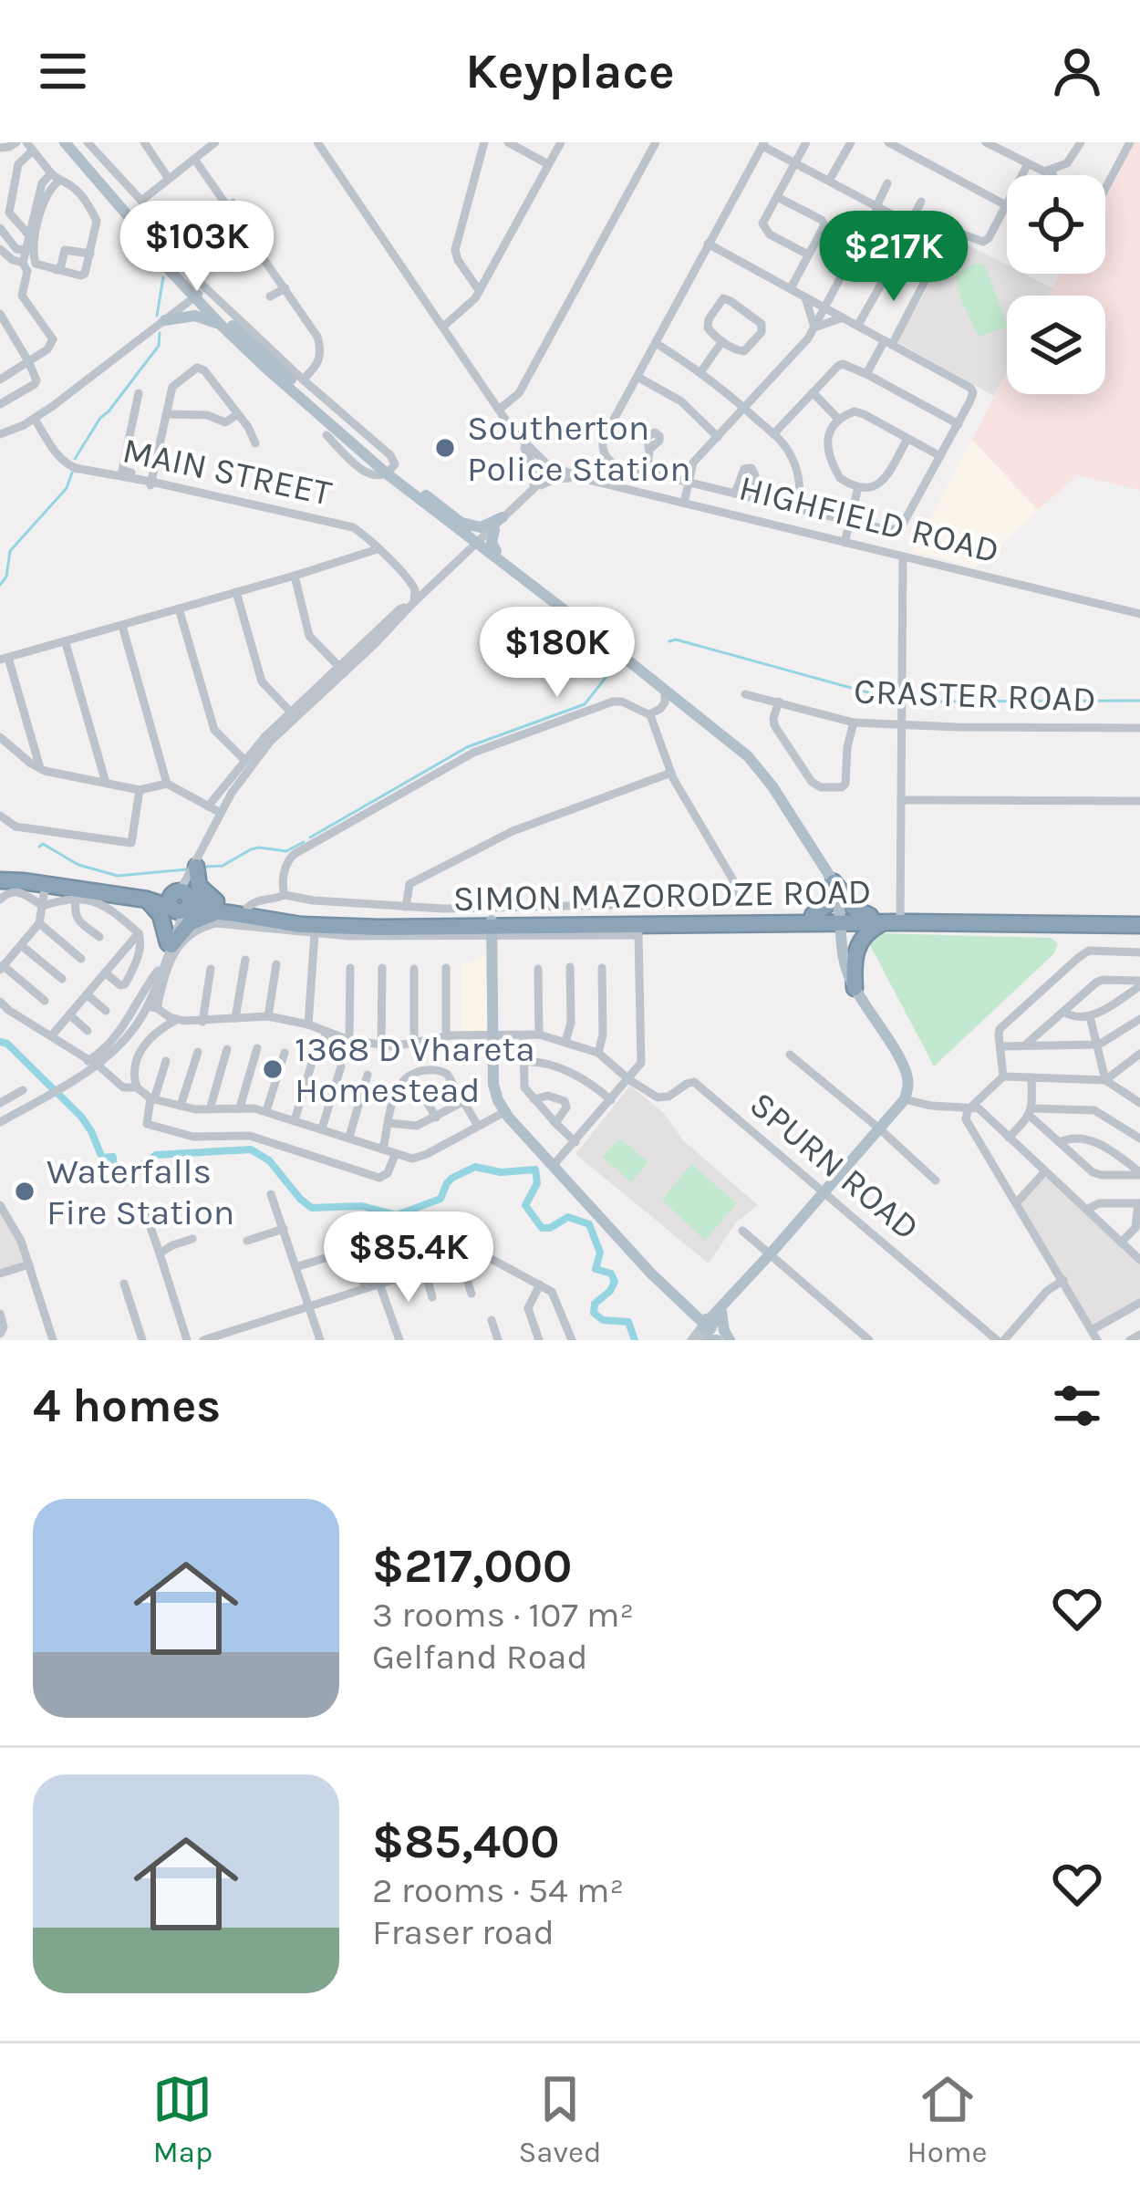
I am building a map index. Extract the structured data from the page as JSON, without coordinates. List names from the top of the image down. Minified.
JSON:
{"streets":{"highway":["SIMON MAZORODZE ROAD"],"street":["MAIN STREET","HIGHFIELD ROAD","CRASTER ROAD","SPURN ROAD"]},"places":["Southerton Police Station","1368 D Vhareta Homestead","Waterfalls Fire Station"],"page":{"header":"Keyplace","price":["$103K","$217K","$180K","$85.4K"],"heading":"4 homes","list":[{"name":"$217,000","note":"3 rooms · 107 m² · Gelfand Road"},{"name":"$85,400","note":"2 rooms · 54 m² · Fraser road"}],"tabs":["Map","Saved","Home"]}}
